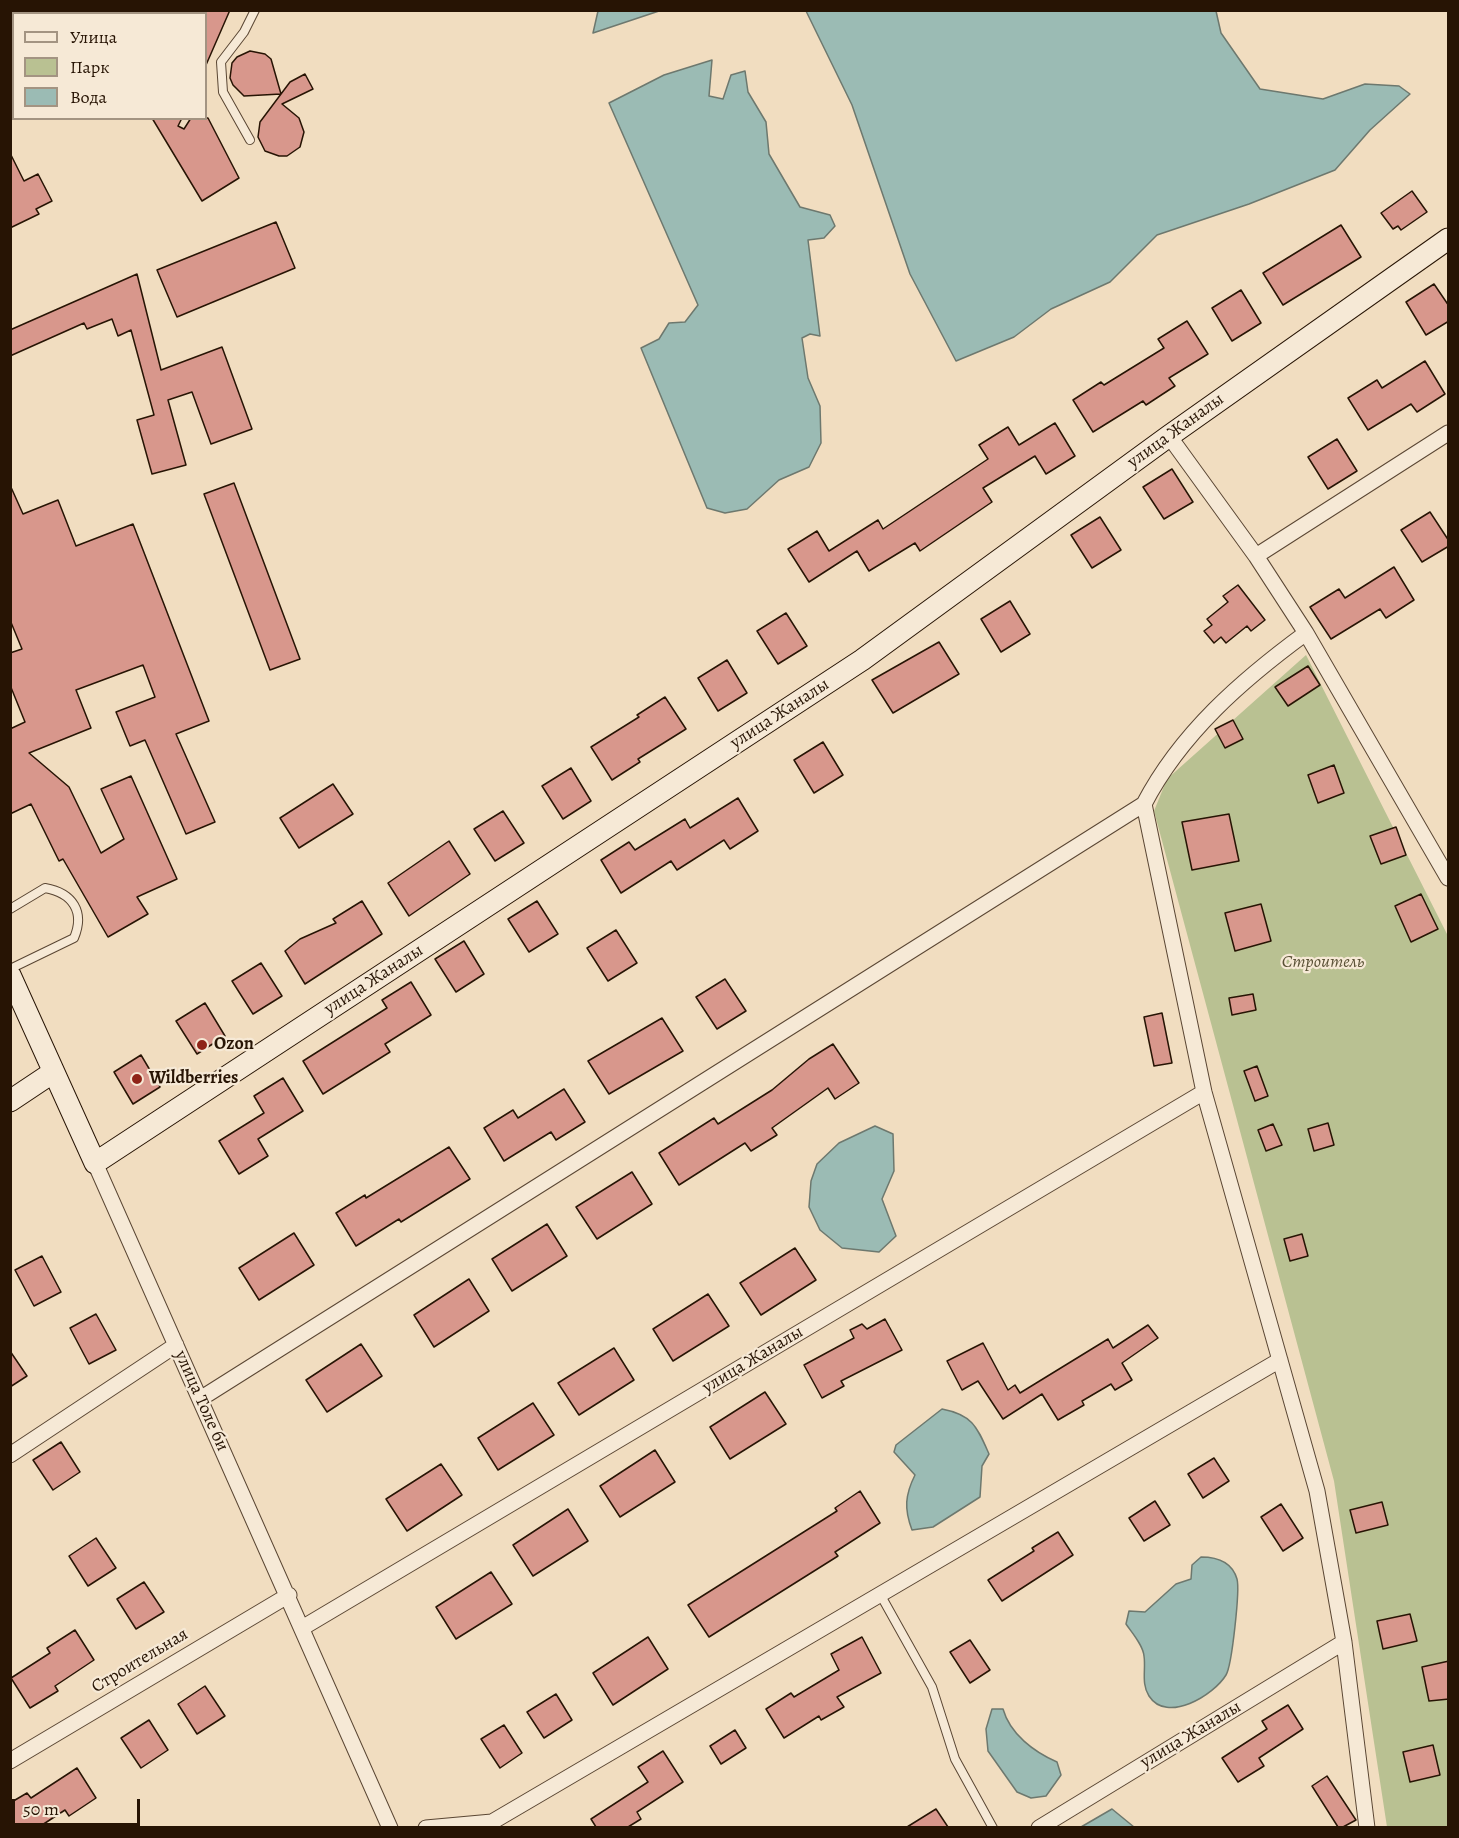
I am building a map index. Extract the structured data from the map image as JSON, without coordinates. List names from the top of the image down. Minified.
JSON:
{"streets":{"street":["улица Жаналы","улица Толе би","Строительная"]},"crossings":[["улица Жаналы","улица Толе би"],["улица Толе би","Строительная"]],"parks":["Строитель"],"places":["Ozon","Wildberries"],"legend":["Улица","Парк","Вода"],"scale_bar":"50 m"}
